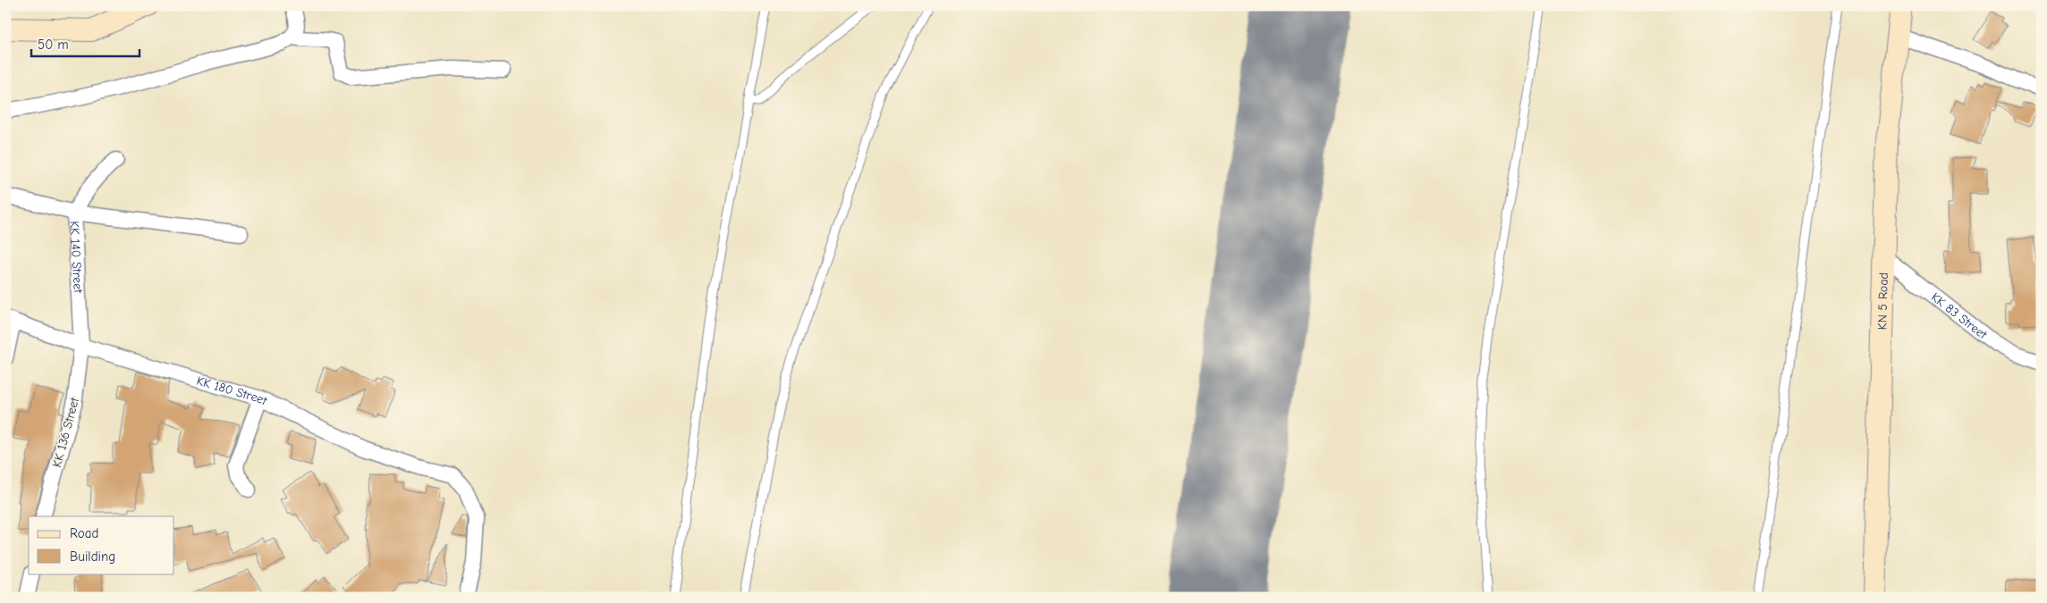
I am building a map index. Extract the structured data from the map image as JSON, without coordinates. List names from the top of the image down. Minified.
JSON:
{"streets":{"main road":["KN 5 Road"],"street":["KK 140 Street","KK 83 Street","KK 180 Street","KK 136 Street"]},"crossings":[["KK 140 Street","KK 180 Street"],["KK 140 Street","KK 136 Street"],["KN 5 Road","KK 83 Street"],["KK 180 Street","KK 136 Street"]],"legend":["Road","Building"],"scale_bar":"50 m"}
